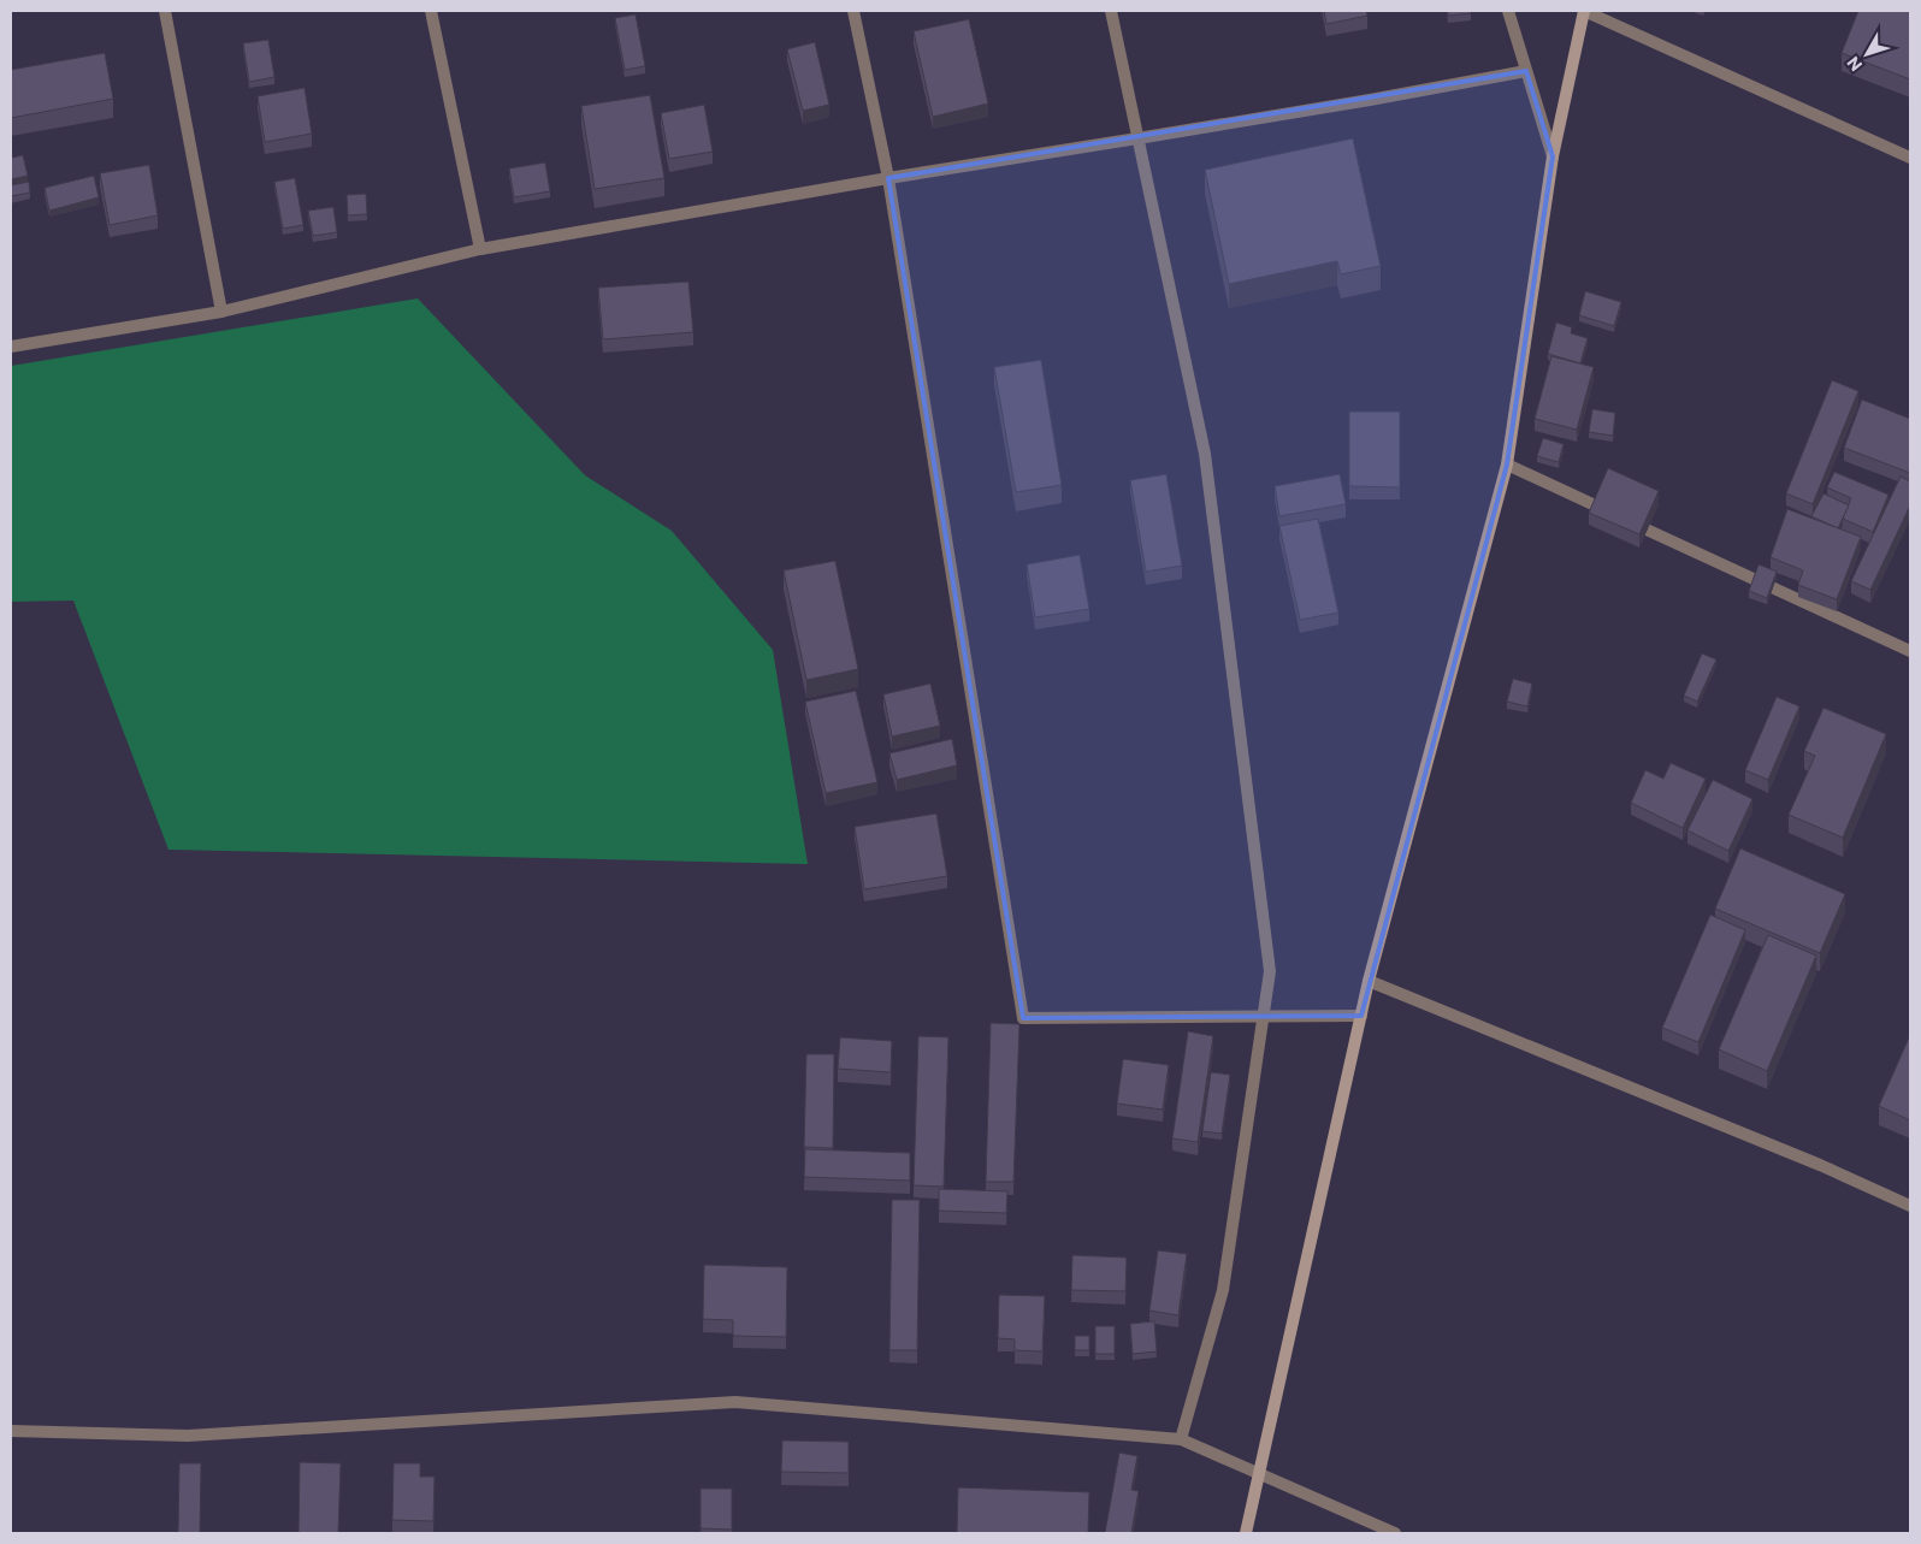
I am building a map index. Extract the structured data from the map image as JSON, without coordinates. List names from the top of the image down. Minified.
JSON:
{"north":"bottom left"}
